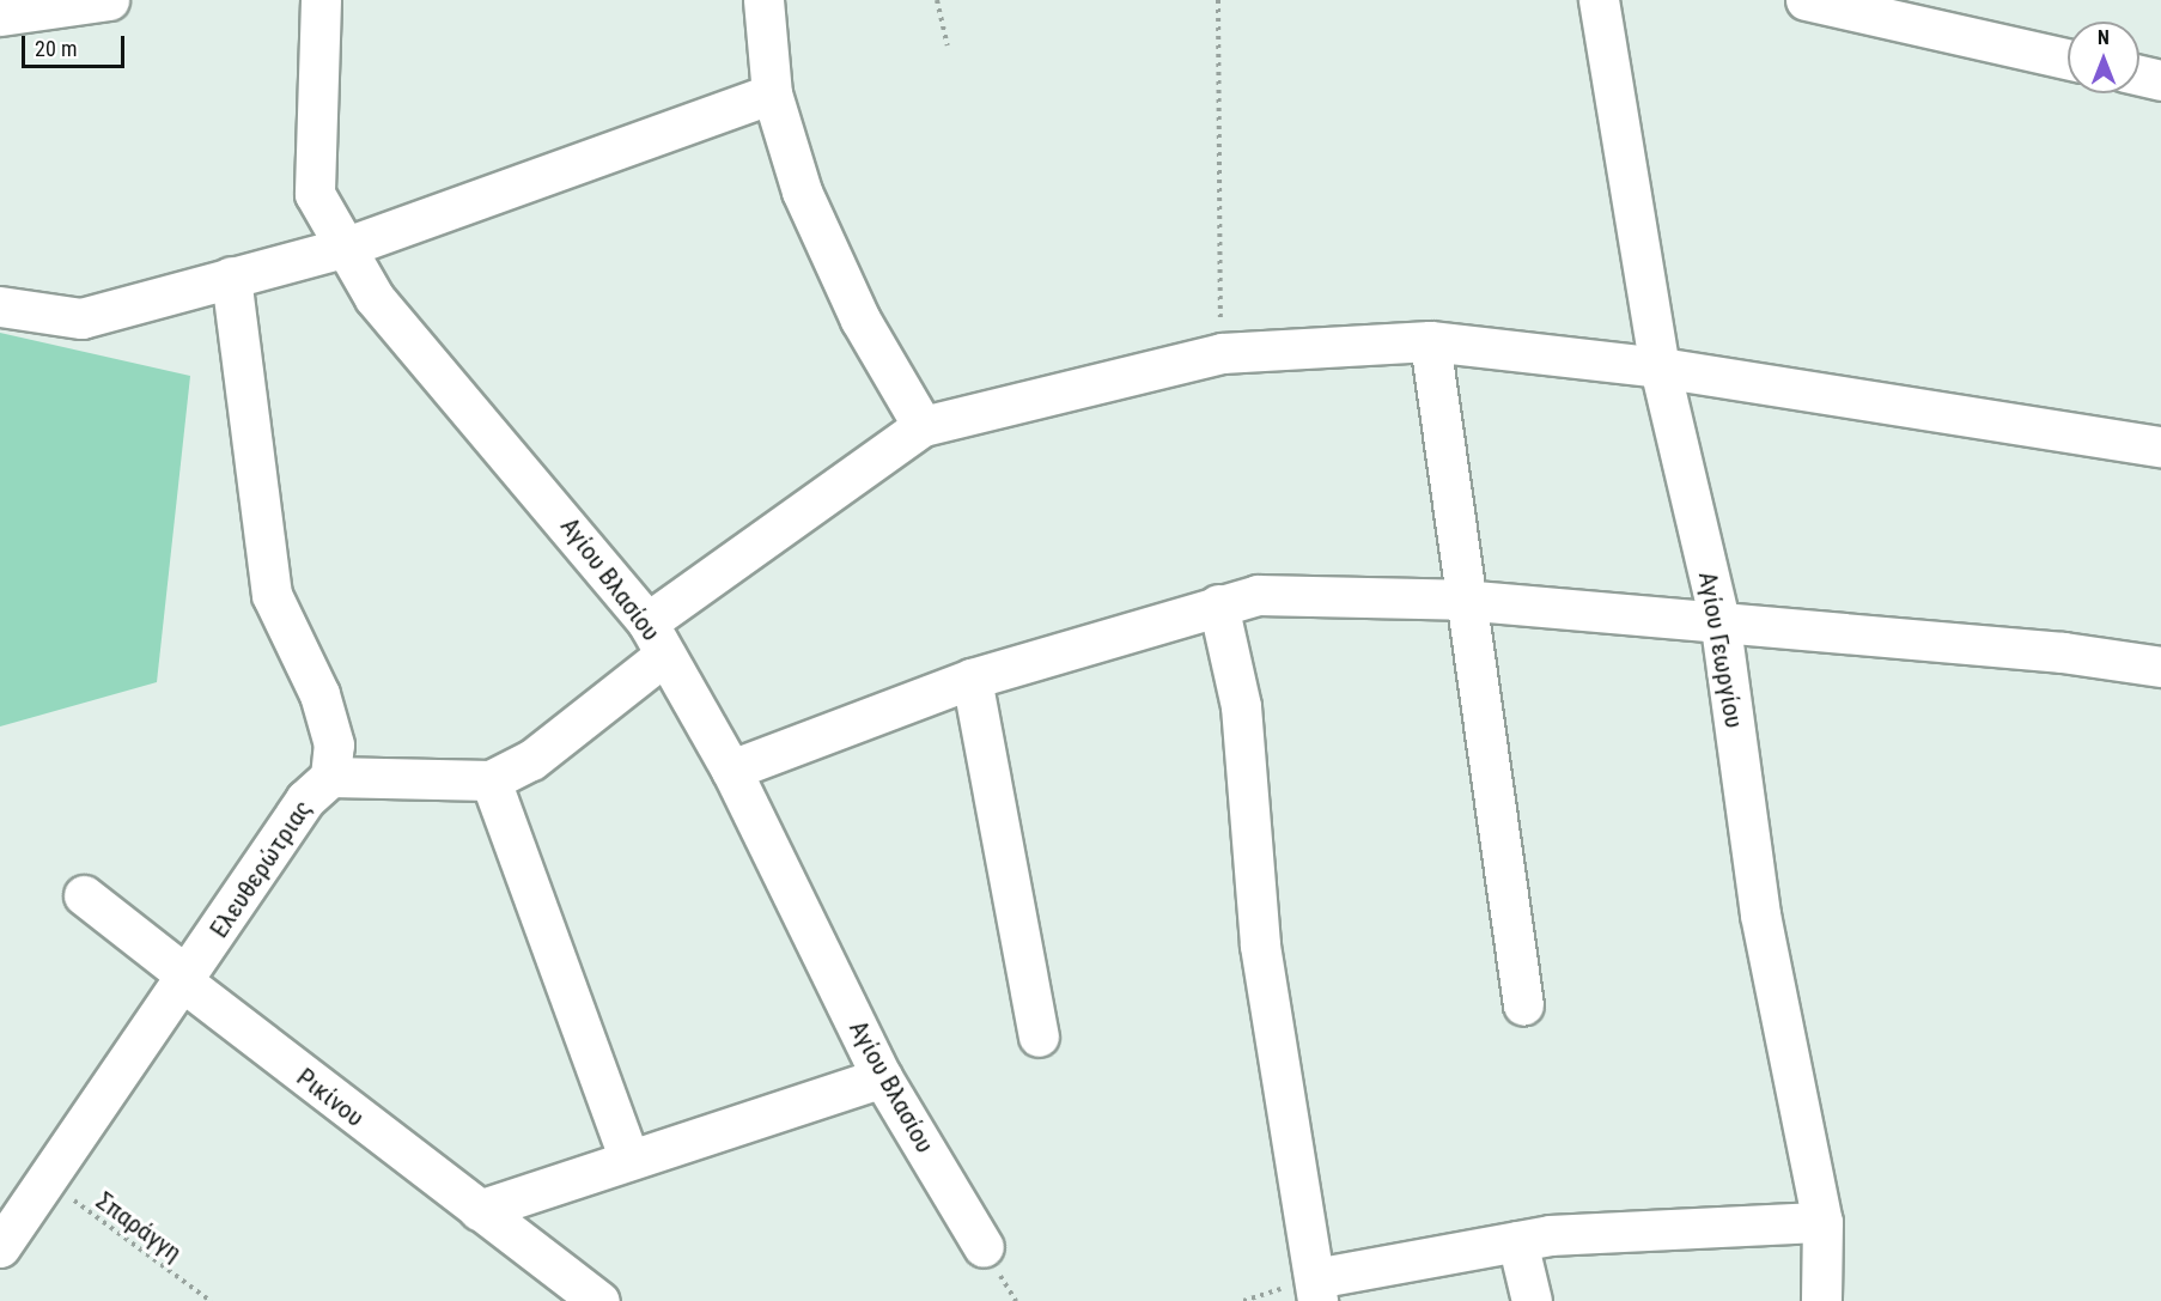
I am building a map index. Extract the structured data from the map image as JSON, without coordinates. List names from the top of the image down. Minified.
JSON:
{"streets":{"street":["Αγίου Βλασίου","Αγίου Γεωργίου","Ελευθερώτριας","Ρικίνου"],"path":["Σπαράγγη"]},"crossings":[["Ελευθερώτριας","Ρικίνου"],["Ελευθερώτριας","Σπαράγγη"]],"scale_bar":"20 m","north":"top"}
